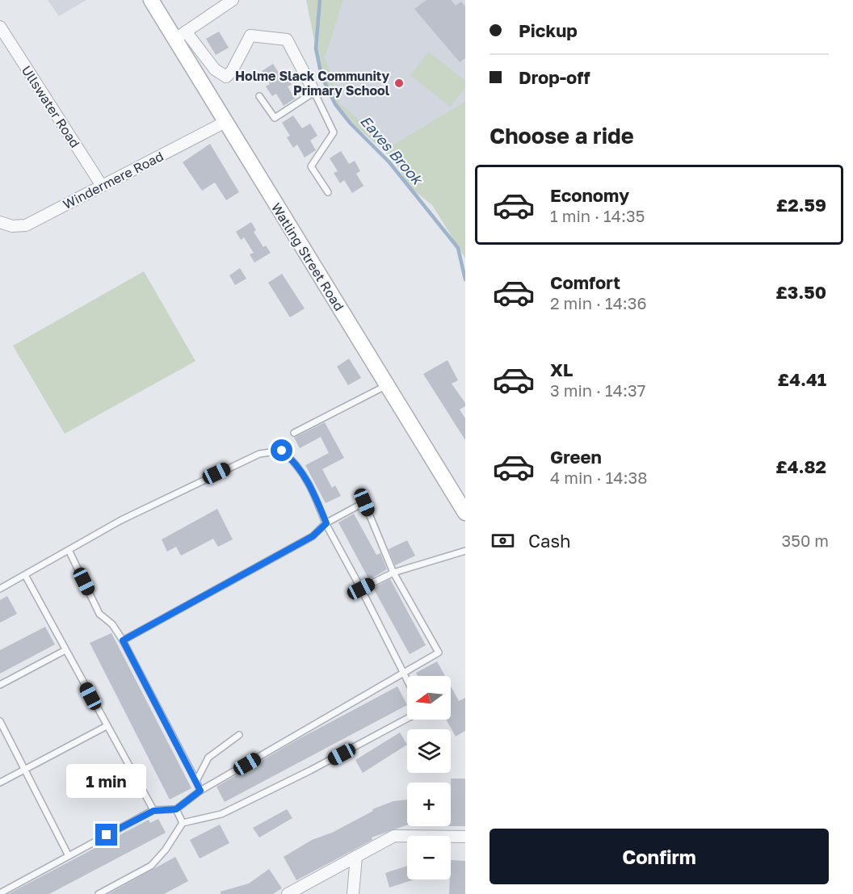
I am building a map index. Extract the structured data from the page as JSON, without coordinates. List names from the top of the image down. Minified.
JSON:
{"streets":{"main road":["Watling Street Road"],"street":["Ullswater Road","Windermere Road"]},"crossings":[["Ullswater Road","Windermere Road"],["Windermere Road","Watling Street Road"]],"water":["Eaves Brook"],"places":["Holme Slack Community Primary School"],"north":"left","page":{"banner":["Pickup","Drop-off"],"heading":"Choose a ride","list":[{"name":"Economy","note":"1 min · 14:35","value":"£2.59"},{"name":"Comfort","note":"2 min · 14:36","value":"£3.50"},{"name":"XL","note":"3 min · 14:37","value":"£4.41"},{"name":"Green","note":"4 min · 14:38","value":"£4.82"}],"pay":["Cash","350 m"],"map_buttons":["+","−"],"bubble":"1 min","buttons":"Confirm"}}
